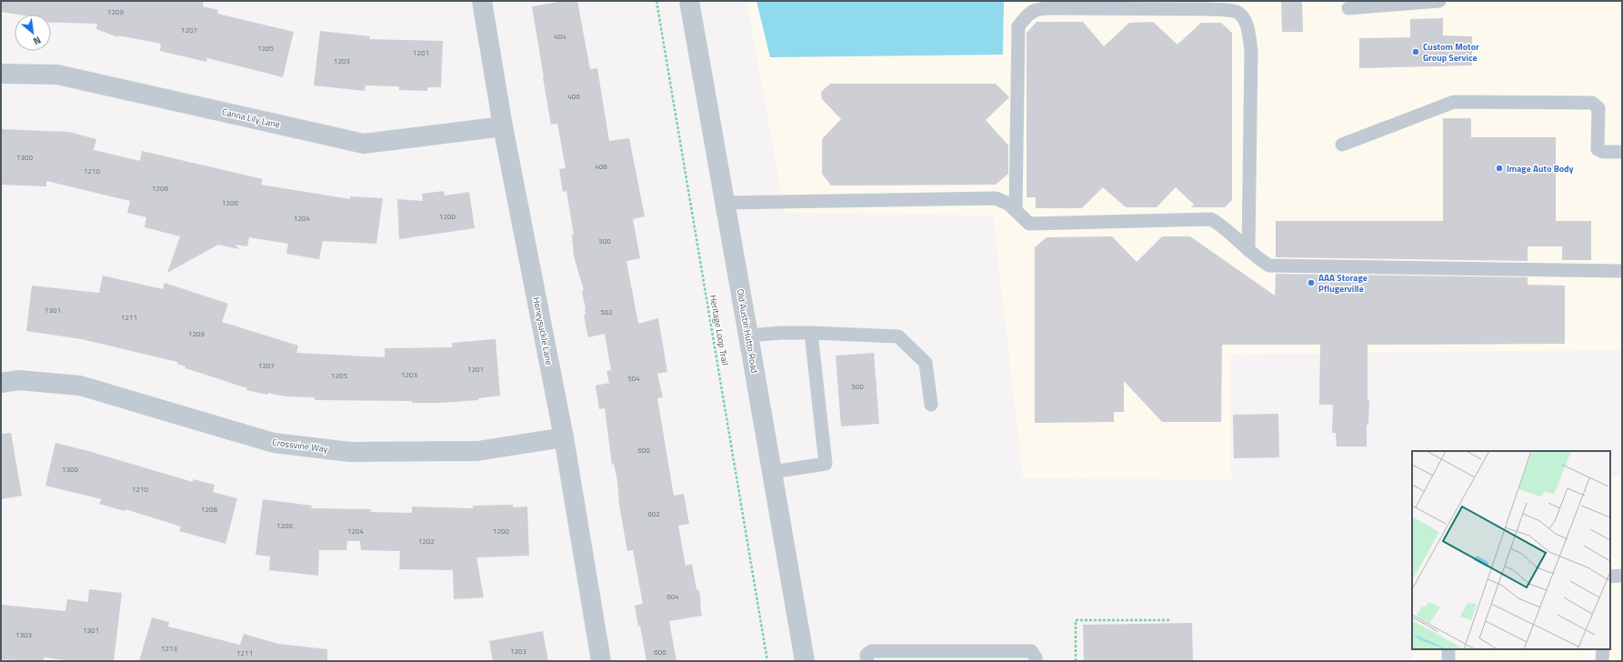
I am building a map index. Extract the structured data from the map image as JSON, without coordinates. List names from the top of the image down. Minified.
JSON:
{"streets":{"street":["Canna Lily Lane","Honeysuckle Lane","Old Austin Hutto Road","Crossvine Way"],"path":["Heritage Loop Trail"]},"crossings":[["Canna Lily Lane","Honeysuckle Lane"],["Honeysuckle Lane","Crossvine Way"]],"places":["Custom Motor Group Service","Image Auto Body","AAA Storage Pflugerville"],"house_numbers":["1209","1207","404","1205","1201","1203","406","1300","408","1210","1208","1206","1200","1204","500","1301","502","1211","1209","1207","1201","1203","1205","504","500","600","1300","1210","1208","602","1206","1204","1200","1202","604","1301","1303","1213","1203","606","1211"],"north":"bottom right"}
